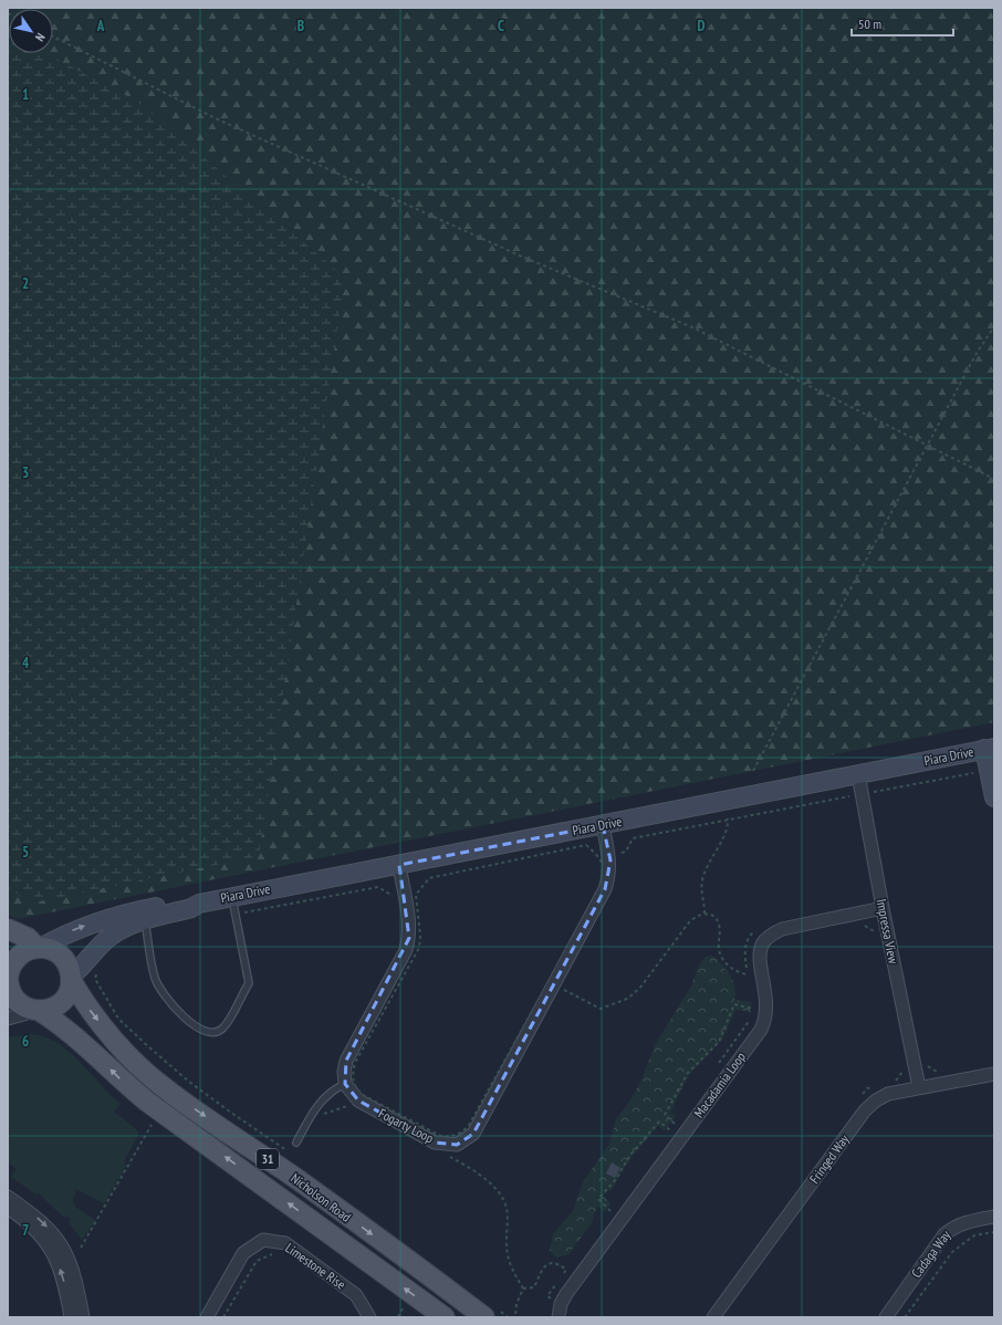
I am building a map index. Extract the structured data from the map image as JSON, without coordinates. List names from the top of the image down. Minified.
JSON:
{"streets":{"main road":["31","Nicholson Road"],"street":["Piara Drive","Impressa View","Macadamia Loop","Fogarty Loop","Fringed Way","Cadaga Way","Limestone Rise"]},"crossings":[["Piara Drive","Impressa View"],["Piara Drive","Fogarty Loop"],["Piara Drive","31"],["Piara Drive","Nicholson Road"],["Impressa View","Macadamia Loop"],["Impressa View","Fringed Way"],["31","Nicholson Road"]],"scale_bar":"50 m","north":"bottom right","grid":{"columns":["A","B","C","D"],"rows":["1","2","3","4","5","6","7"]}}
